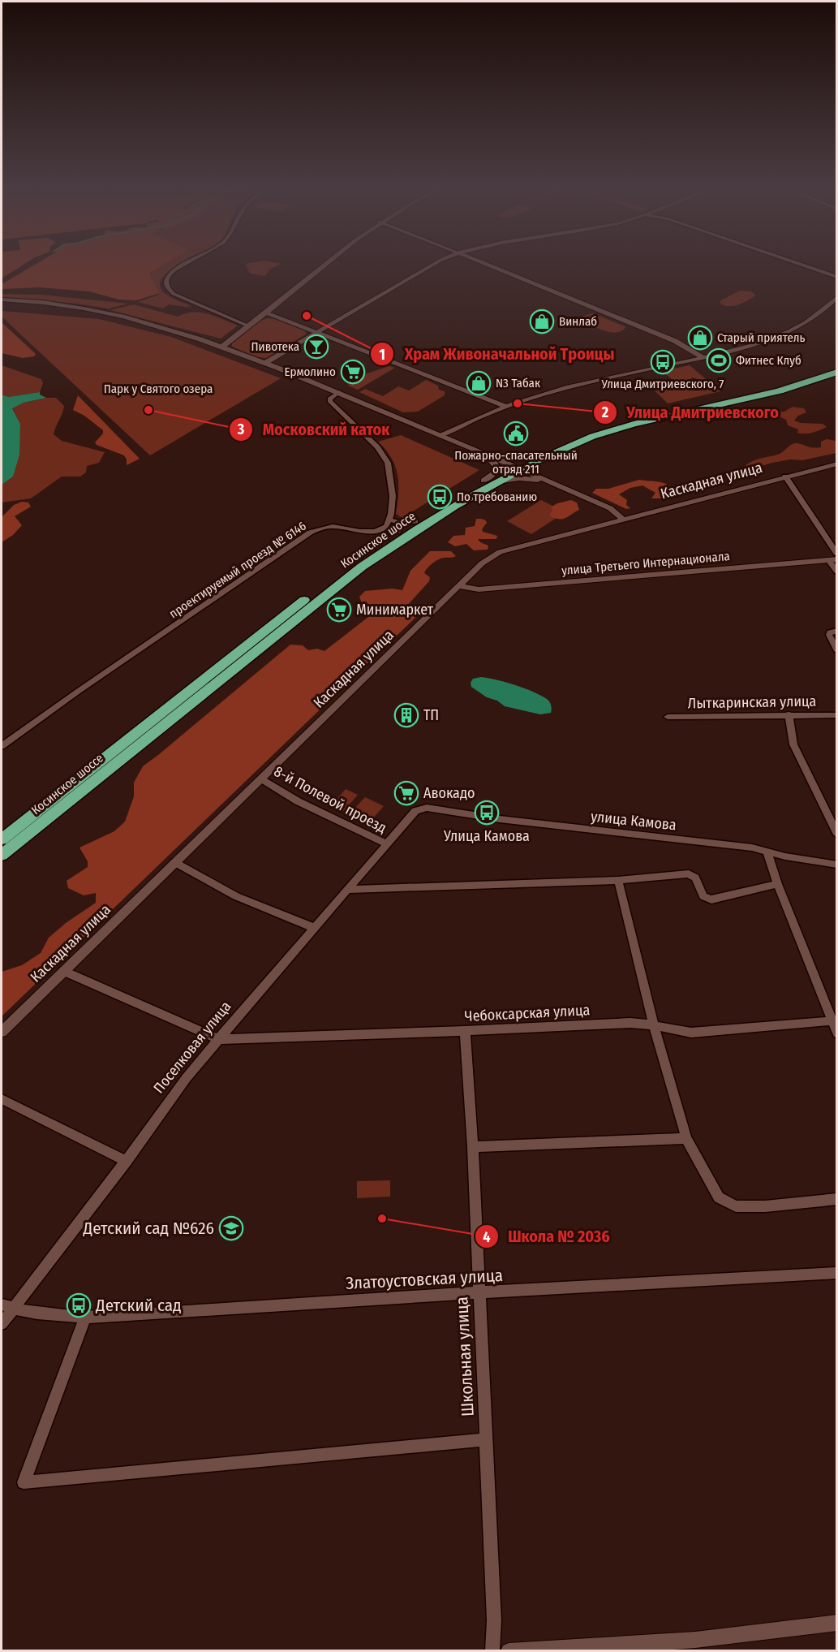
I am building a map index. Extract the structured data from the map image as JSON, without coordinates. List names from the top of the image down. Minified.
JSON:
{"streets":{"highway":["Косинское шоссе"],"street":["Каскадная улица","улица Третьего Интернационала","проектируемый проезд № 6146","Лыткаринская улица","8-й Полевой проезд","улица Камова","Чебоксарская улица","Поселковая улица","Златоустовская улица","Школьная улица"]},"crossings":[["Каскадная улица","улица Третьего Интернационала"],["Каскадная улица","8-й Полевой проезд"],["8-й Полевой проезд","Поселковая улица"],["улица Камова","Поселковая улица"],["Чебоксарская улица","Поселковая улица"],["Чебоксарская улица","Школьная улица"],["Поселковая улица","Златоустовская улица"],["Златоустовская улица","Школьная улица"]],"parks":["Парк у Святого озера"],"places":{"other":["Храм Живоначальной Троицы","Улица Дмитриевского","Московский каток","Школа № 2036"],"shop":["Винлаб","Старый приятель","N3 Табак"],"bar":["Пивотека"],"sports":["Фитнес Клуб"],"bus stop":["Улица Дмитриевского, 7","По требованию","Улица Камова","Детский сад"],"supermarket":["Ермолино","Минимаркет","Авокадо"],"public building":["Пожарно-спасательный отряд 211"],"building":["ТП"],"school or university":["Детский сад №626"]}}
